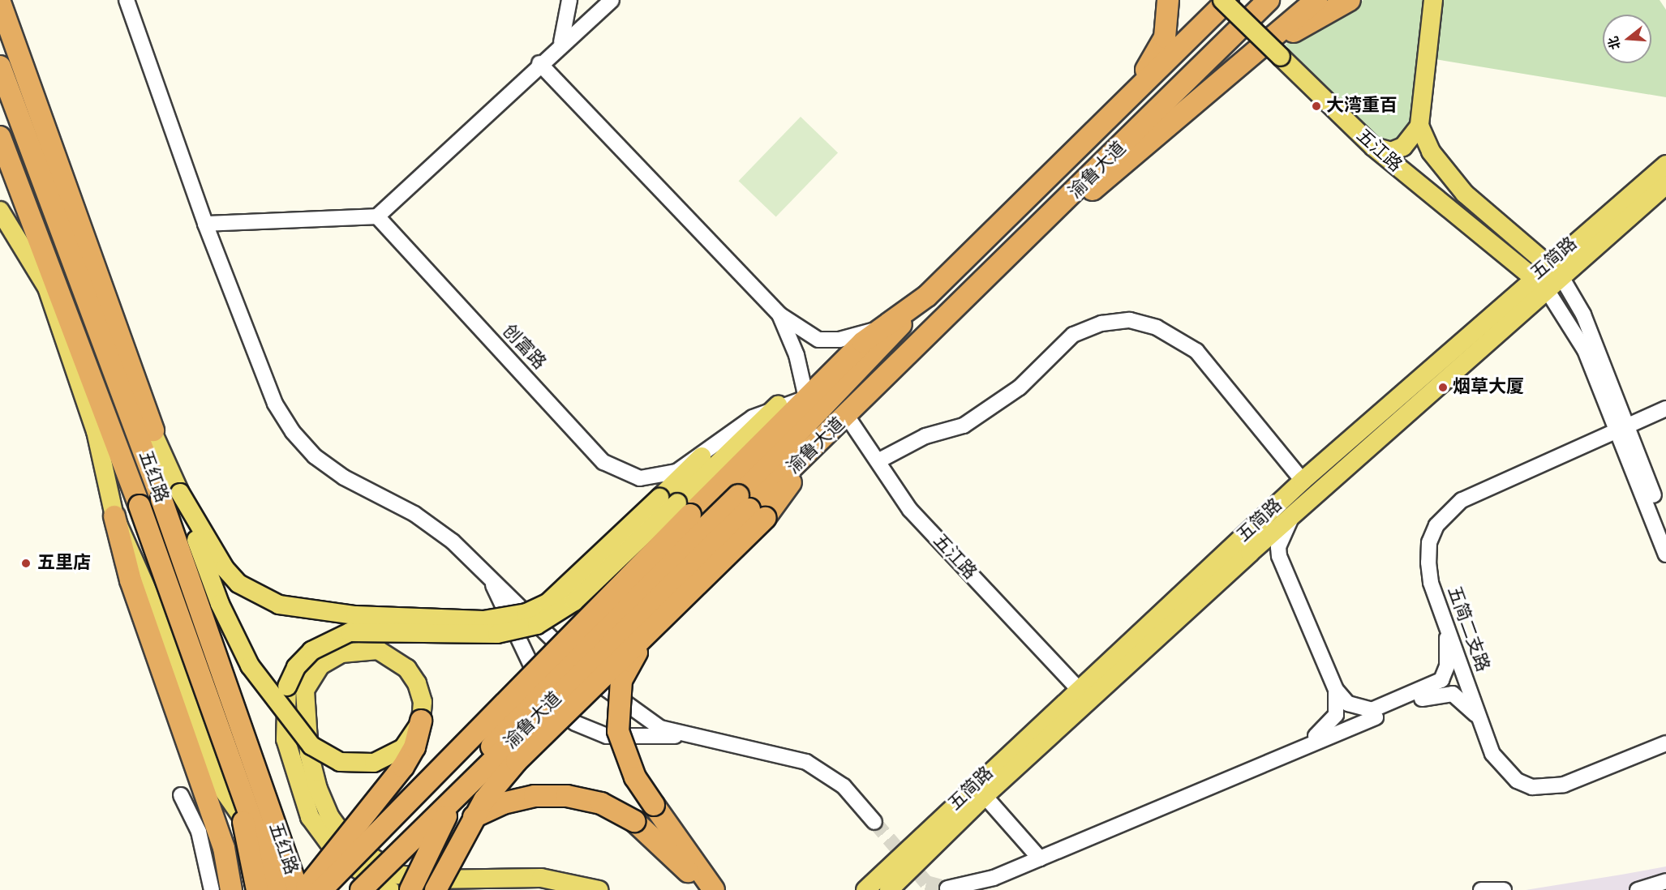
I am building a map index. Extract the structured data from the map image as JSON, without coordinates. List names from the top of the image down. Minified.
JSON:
{"streets":{"highway":["渝鲁大道","五红路"],"main road":["五江路","五简路"],"street":["创富路","五简二支路"]},"crossings":[["五江路","渝鲁大道"],["五江路","五简路"],["渝鲁大道","创富路"]],"places":["大湾重百","烟草大厦","五里店"],"north":"left"}
